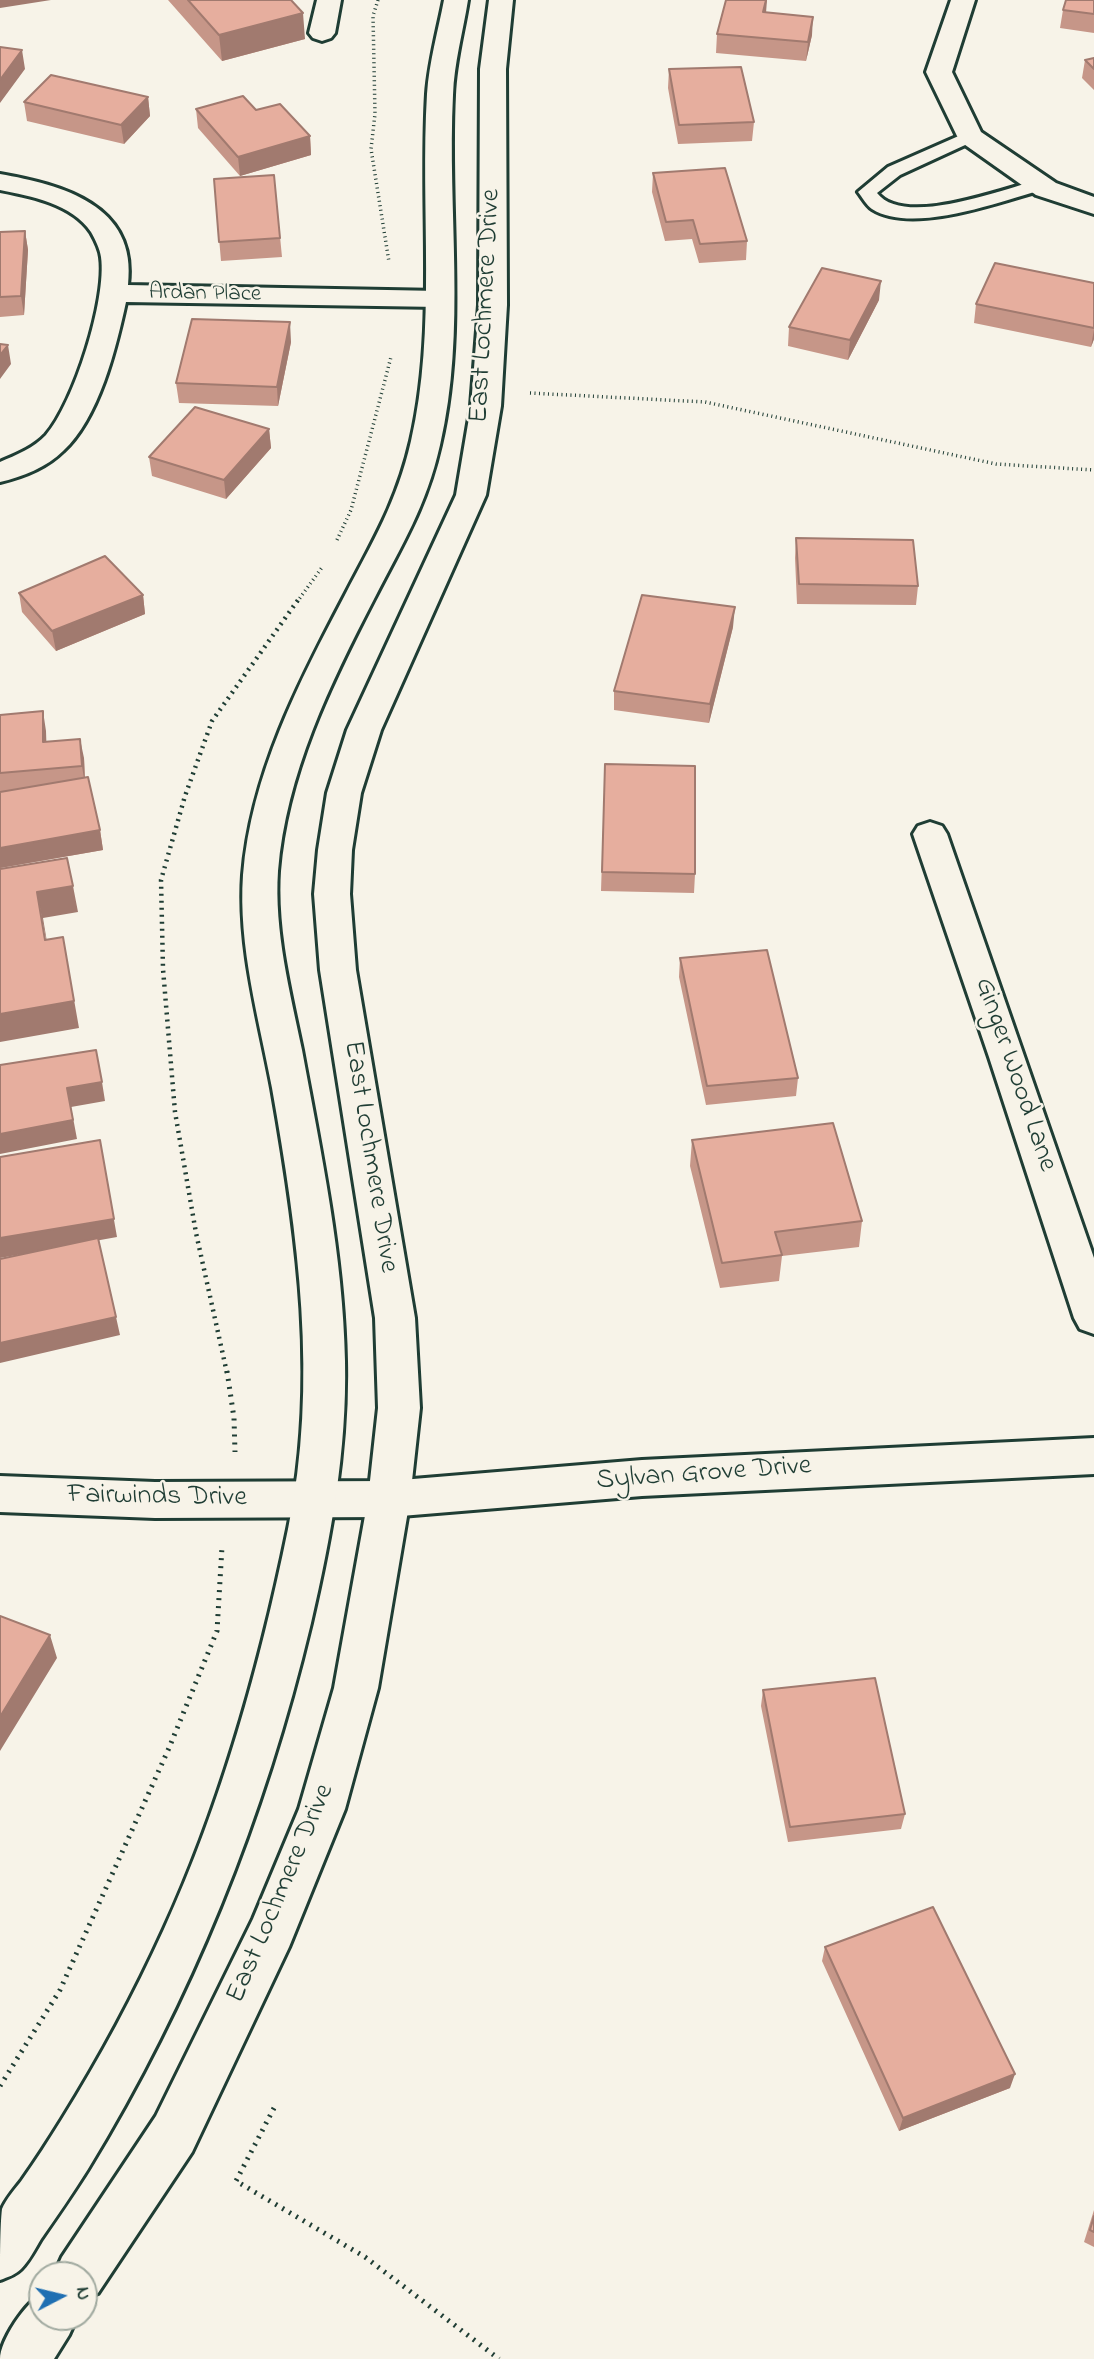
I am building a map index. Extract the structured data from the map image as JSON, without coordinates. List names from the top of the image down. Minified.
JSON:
{"streets":{"street":["Ardan Place","East Lochmere Drive","Ginger Wood Lane","Sylvan Grove Drive","Fairwinds Drive"]},"crossings":[["Ardan Place","East Lochmere Drive"],["East Lochmere Drive","Sylvan Grove Drive"],["East Lochmere Drive","Fairwinds Drive"],["Sylvan Grove Drive","Fairwinds Drive"]],"north":"right"}
